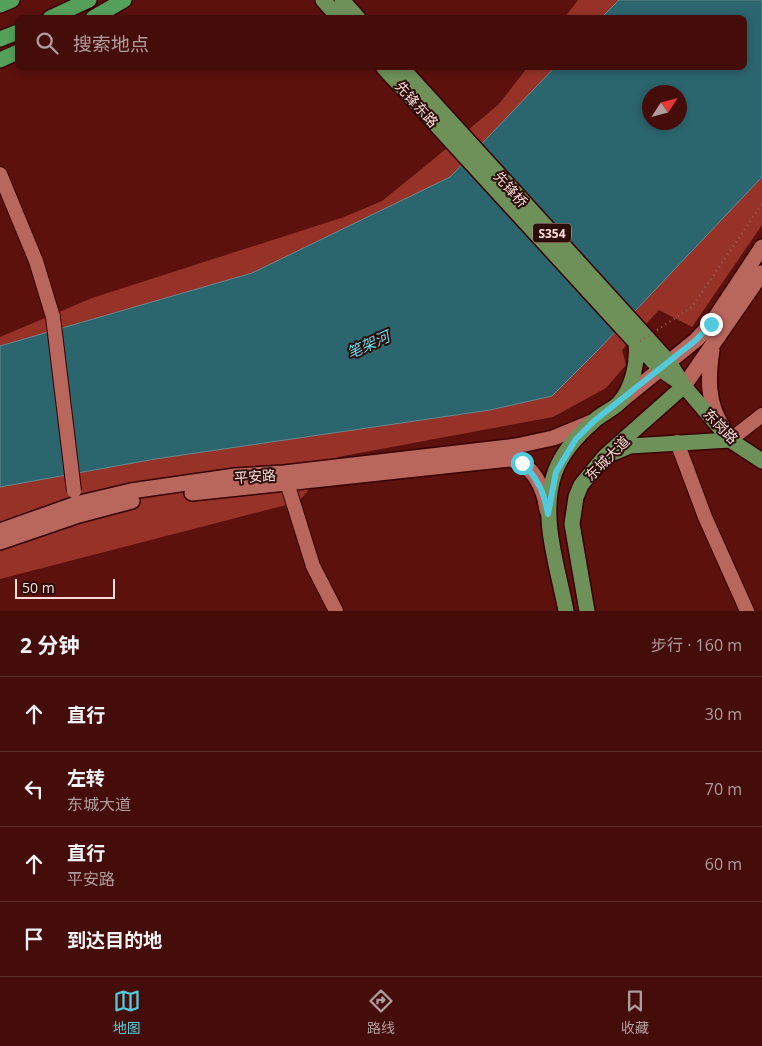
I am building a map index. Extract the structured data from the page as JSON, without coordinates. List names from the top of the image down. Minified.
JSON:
{"streets":{"main road":["先锋东路","先锋桥","S354","东岗路","东城大道"],"street":["平安路"]},"crossings":[["先锋东路","先锋桥"],["先锋桥","东岗路"],["东岗路","东城大道"]],"water":["笔架河"],"scale_bar":"50 m","north":"top right","page":{"search":"搜索地点","scale":"50 m","heading":["2 分钟","步行 · 160 m"],"list":[["直行","30 m"],["左转","东城大道","70 m"],["直行","平安路","60 m"],"到达目的地"],"nav":["地图","路线","收藏"]}}
